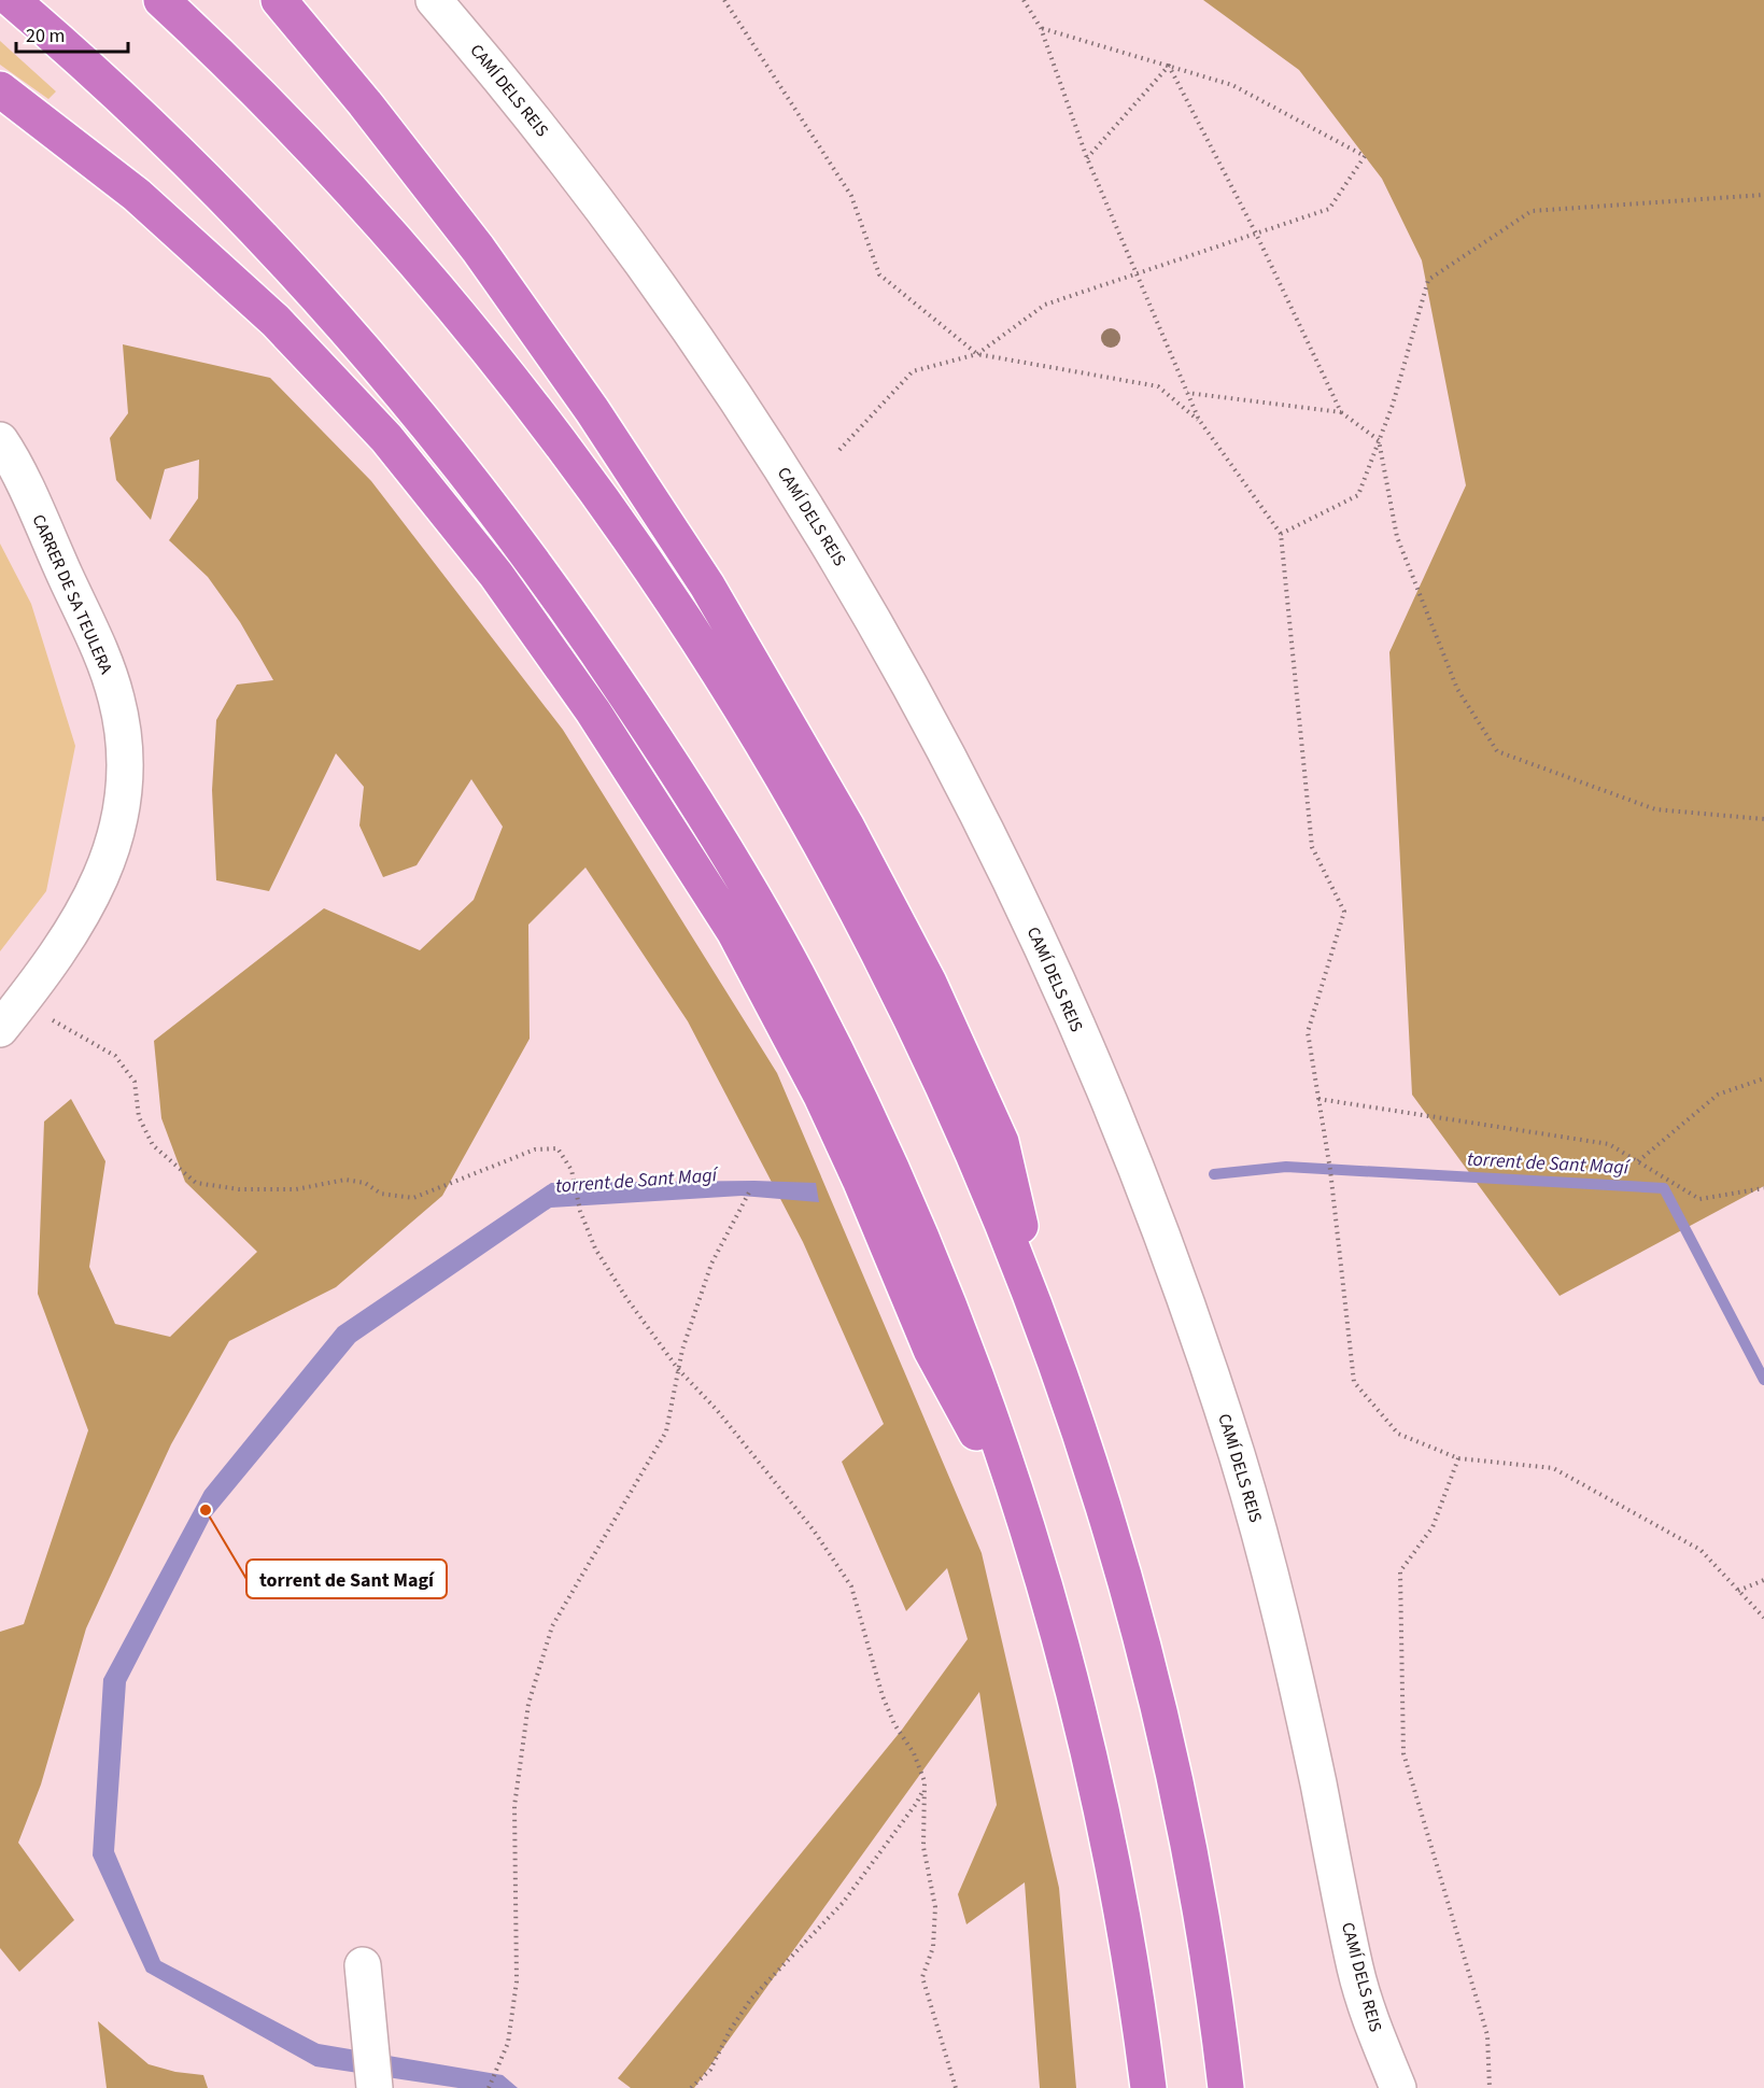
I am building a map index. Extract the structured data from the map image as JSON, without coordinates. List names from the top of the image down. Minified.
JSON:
{"streets":{"street":["CAMÍ DELS REIS","CARRER DE SA TEULERA"]},"water":["torrent de Sant Magí"],"places":["torrent de Sant Magí"],"scale_bar":"20 m"}
